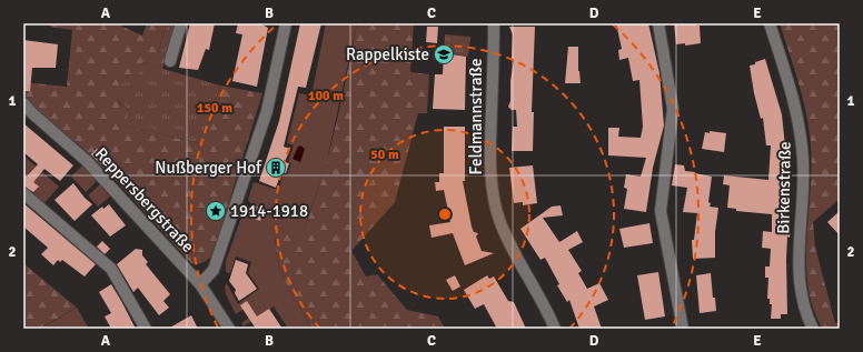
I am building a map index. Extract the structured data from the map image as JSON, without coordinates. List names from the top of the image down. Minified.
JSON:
{"streets":{"street":["Feldmannstraße","Birkenstraße","Reppersbergstraße"]},"places":{"school or university":["Rappelkiste"],"building":["Nußberger Hof"],"place":["1914-1918"]},"grid":{"columns":["A","B","C","D","E"],"rows":["1","2"]},"rings":["100 m","150 m","50 m"]}
